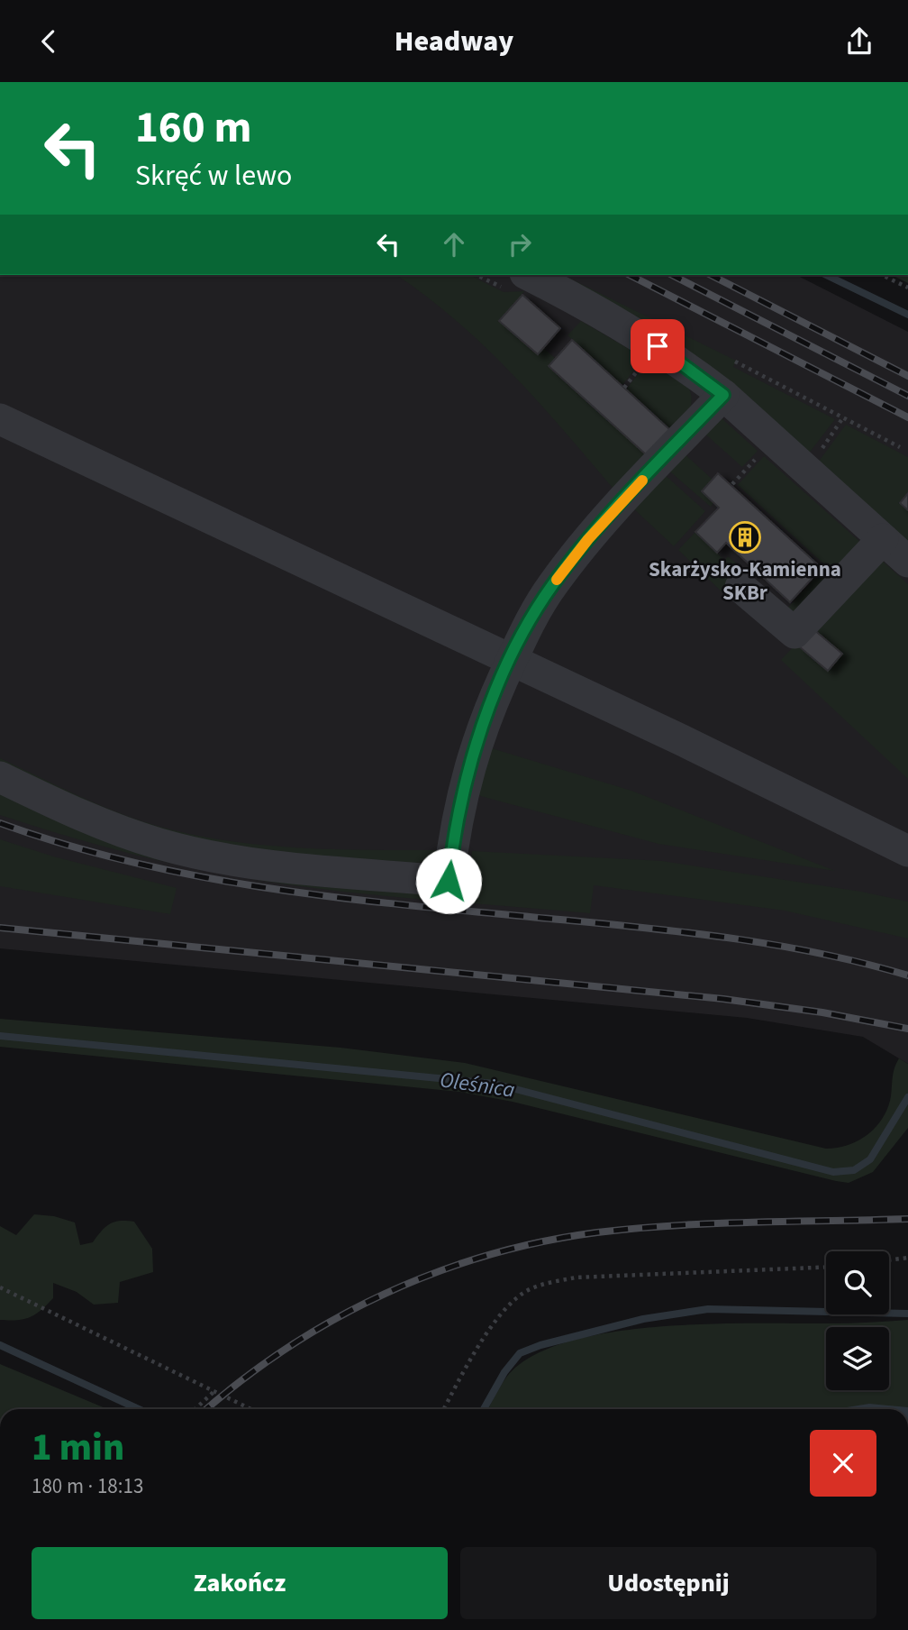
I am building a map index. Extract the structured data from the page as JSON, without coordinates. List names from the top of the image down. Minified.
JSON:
{"water":["Oleśnica"],"places":{"building":["Skarżysko-Kamienna SKBr"]},"page":{"header":"Headway","turn":["160 m","Skręć w lewo"],"heading":["1 min","180 m · 18:13"],"buttons":["Zakończ","Udostępnij"]}}
